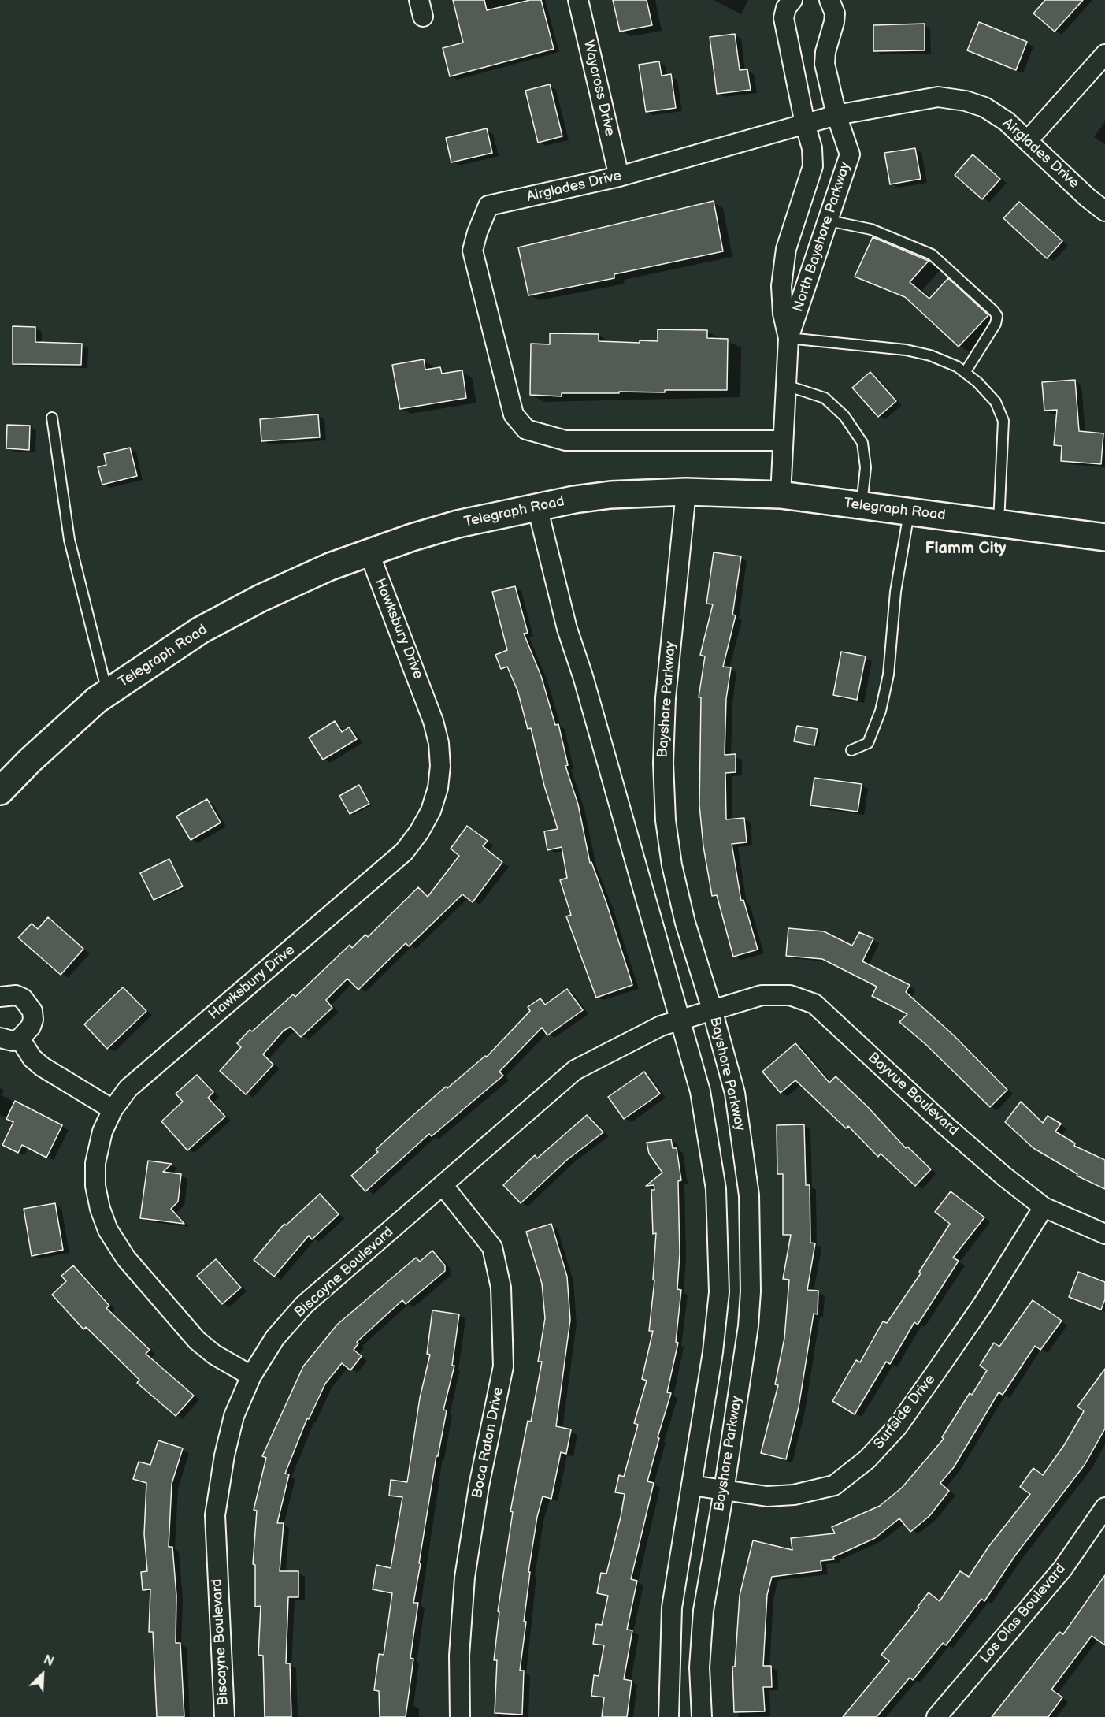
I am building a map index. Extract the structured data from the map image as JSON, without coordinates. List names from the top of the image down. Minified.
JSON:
{"streets":{"main road":["Telegraph Road"],"street":["Waycross Drive","Airglades Drive","North Bayshore Parkway","Hawksbury Drive","Bayshore Parkway","Bayvue Boulevard","Biscayne Boulevard","Surfside Drive","Boca Raton Drive","Los Olas Boulevard"]},"crossings":[["Waycross Drive","Airglades Drive"],["Airglades Drive","North Bayshore Parkway"],["North Bayshore Parkway","Telegraph Road"],["Telegraph Road","Hawksbury Drive"],["Telegraph Road","Bayshore Parkway"],["Hawksbury Drive","Biscayne Boulevard"],["Bayshore Parkway","Bayvue Boulevard"],["Bayshore Parkway","Biscayne Boulevard"],["Bayshore Parkway","Surfside Drive"],["Bayvue Boulevard","Biscayne Boulevard"],["Bayvue Boulevard","Surfside Drive"],["Biscayne Boulevard","Boca Raton Drive"]],"districts":["Flamm City"],"north":"top right"}
